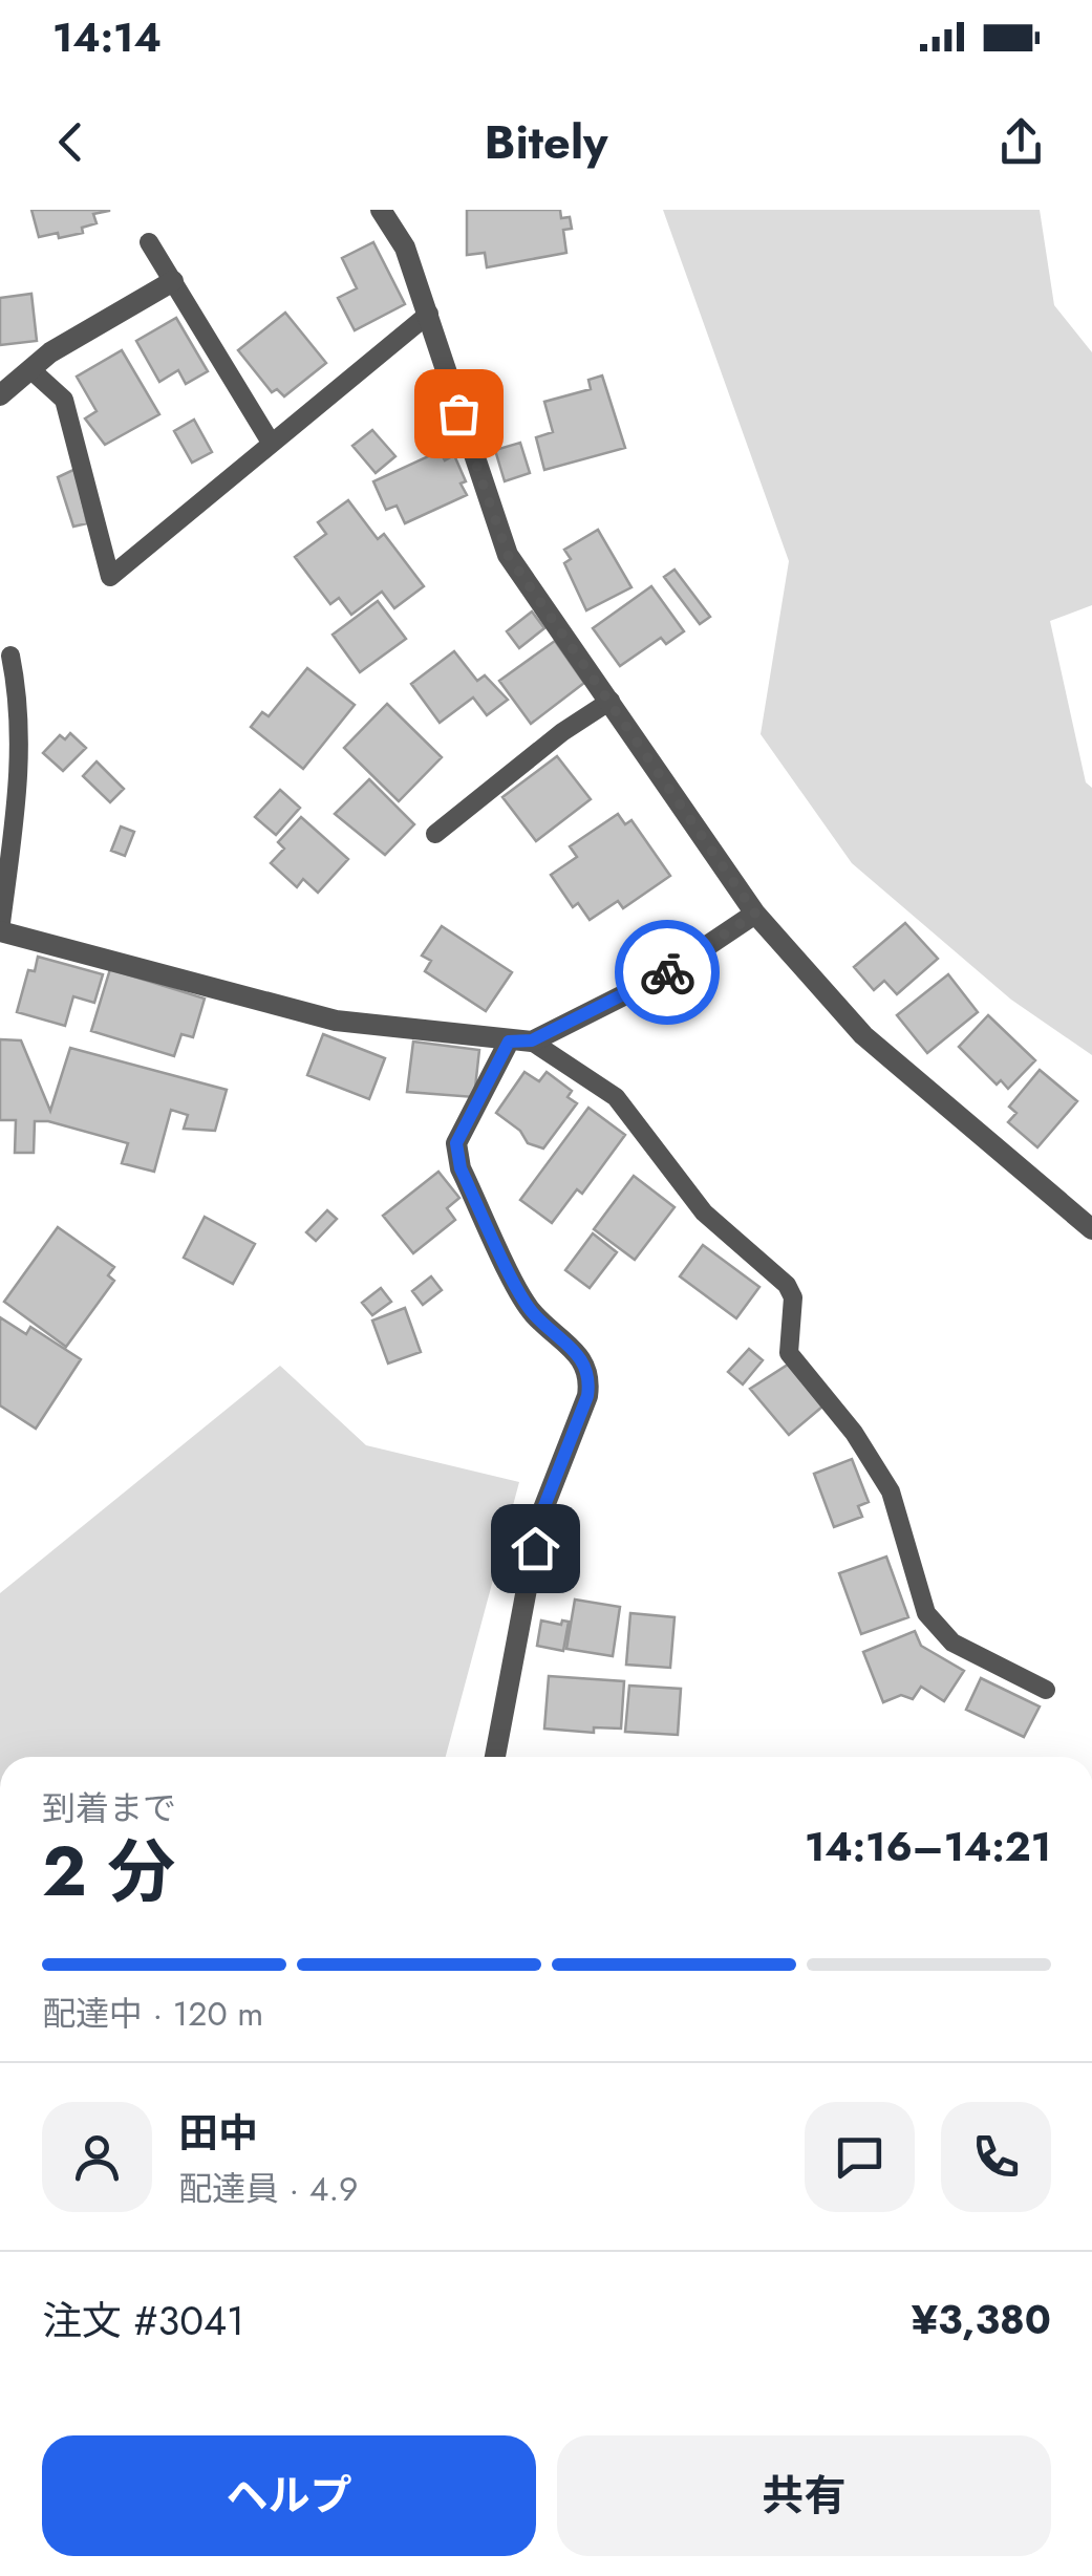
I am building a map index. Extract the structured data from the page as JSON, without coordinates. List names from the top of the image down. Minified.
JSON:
{"page":{"status":"14:14","header":"Bitely","heading":["2 分","到着まで","14:16–14:21"],"panel":["田中","配達員 · 4.9","注文 #3041","¥3,380"],"bar":"配達中 · 120 m","buttons":["ヘルプ","共有"]}}
